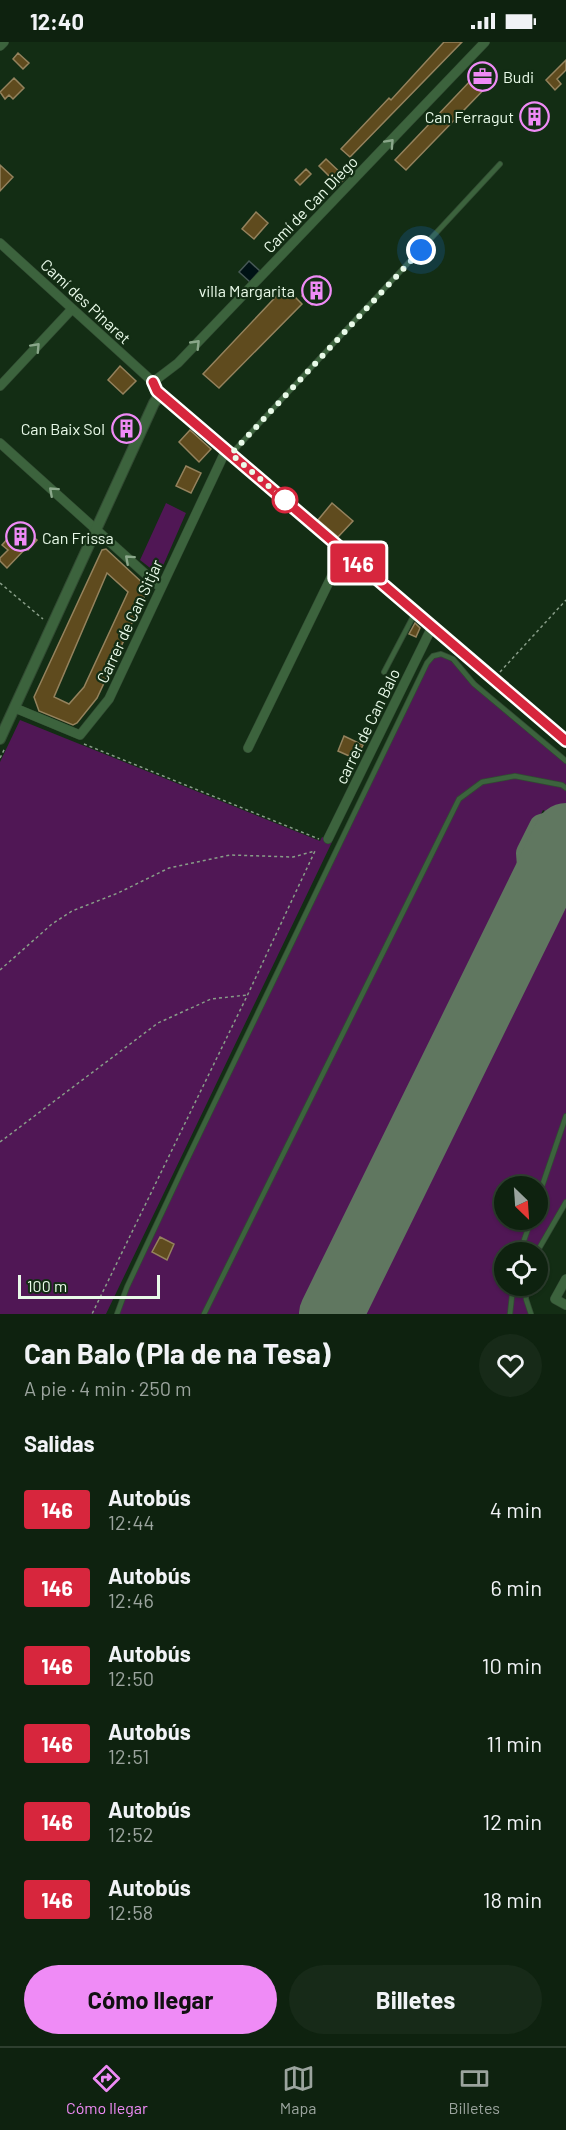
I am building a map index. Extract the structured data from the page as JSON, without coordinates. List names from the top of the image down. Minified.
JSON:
{"streets":{"street":["Camí de Can Diego","Camí des Pinaret","Carrer de Can Sitjar","carrer de Can Balo"]},"crossings":[["Camí de Can Diego","Camí des Pinaret"],["Camí des Pinaret","Carrer de Can Sitjar"],["Camí des Pinaret","carrer de Can Balo"]],"one_way":["Camí de Can Diego"],"places":{"office":["Budi"],"building":["Can Ferragut","villa Margarita","Can Baix Sol","Can Frissa"]},"lines":["bus line 146"],"scale_bar":"100 m","north":"bottom right","page":{"status":"12:40","on_map":"146","scale":"100 m","heading":[["Can Balo (Pla de na Tesa)","A pie · 4 min · 250 m"],"Salidas"],"list":[{"mark":"146","name":"Autobús","note":"12:44","value":"4 min"},{"mark":"146","name":"Autobús","note":"12:46","value":"6 min"},{"mark":"146","name":"Autobús","note":"12:50","value":"10 min"},{"mark":"146","name":"Autobús","note":"12:51","value":"11 min"},{"mark":"146","name":"Autobús","note":"12:52","value":"12 min"},{"mark":"146","name":"Autobús","note":"12:58","value":"18 min"}],"buttons":["Cómo llegar","Billetes"],"tabs":["Cómo llegar","Mapa","Billetes"]}}
